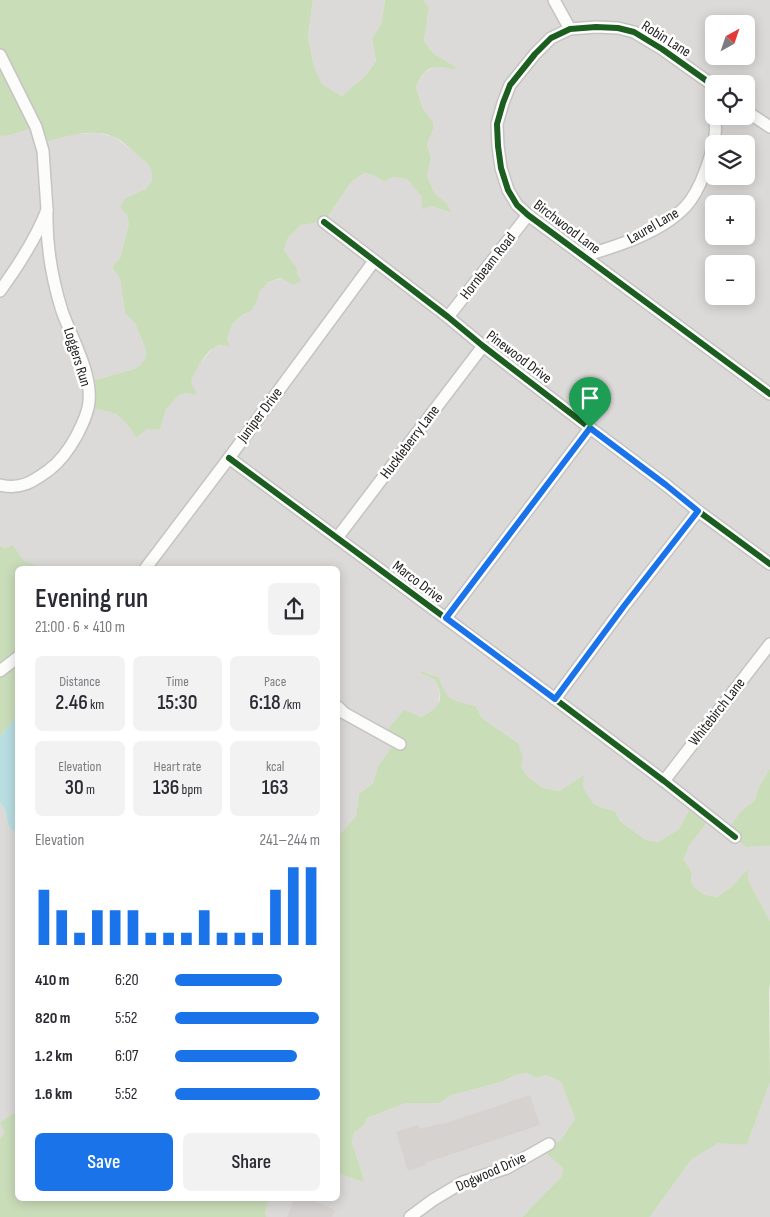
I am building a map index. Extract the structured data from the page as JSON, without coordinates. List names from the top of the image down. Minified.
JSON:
{"streets":{"street":["Robin Lane","Laurel Lane","Birchwood Lane","Hornbeam Road","Loggers Run","Pinewood Drive","Juniper Drive","Huckleberry Lane","Marco Drive","Whitebirch Lane","Dogwood Drive"]},"crossings":[["Robin Lane","Birchwood Lane"],["Laurel Lane","Birchwood Lane"],["Birchwood Lane","Hornbeam Road"],["Hornbeam Road","Pinewood Drive"],["Pinewood Drive","Juniper Drive"],["Pinewood Drive","Huckleberry Lane"],["Juniper Drive","Marco Drive"],["Huckleberry Lane","Marco Drive"],["Marco Drive","Whitebirch Lane"]],"north":"top right","page":{"map_buttons":["+","−"],"heading":["Evening run","21:00 · 6 × 410 m"],"stats":[["Distance","2.46 km"],["Time","15:30"],["Pace","6:18 /km"],["Elevation","30 m"],["Heart rate","136 bpm"],["kcal","163"]],"chart":["Elevation","241–244 m"],"list":[{"name":"410 m","note":"6:20"},{"name":"820 m","note":"5:52"},{"name":"1.2 km","note":"6:07"},{"name":"1.6 km","note":"5:52"}],"buttons":["Save","Share"]}}
